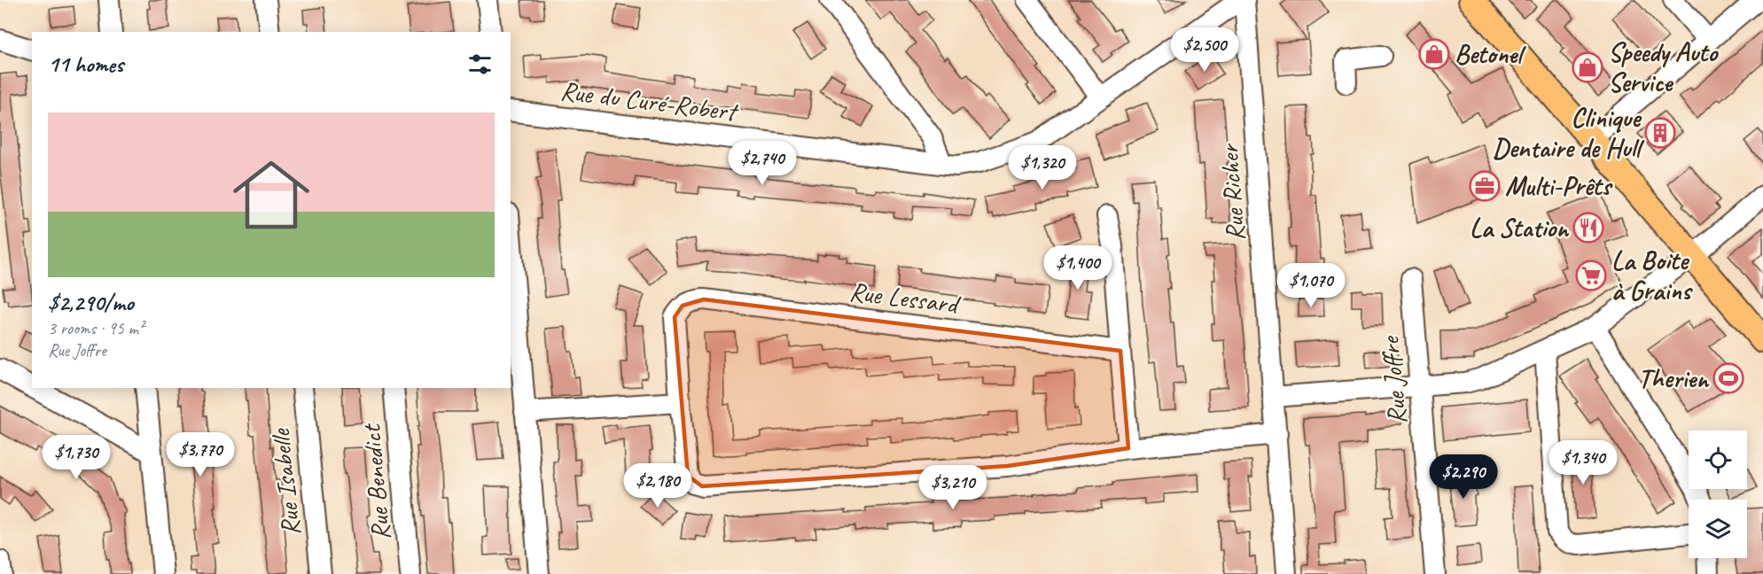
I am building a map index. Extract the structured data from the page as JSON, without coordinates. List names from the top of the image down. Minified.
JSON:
{"streets":{"street":["Rue du Curé-Robert","Rue Richer","Rue Lessard","Rue Joffre","Rue Isabelle","Rue Benedict"]},"crossings":[["Rue du Curé-Robert","Rue Richer"],["Rue Richer","Rue Lessard"]],"places":{"shop":["Betonel","Speedy Auto Service"],"building":["Clinique Dentaire de Hull"],"office":["Multi-Prêts"],"restaurant":["La Station"],"supermarket":["La Boite à Grains"],"sports":["Therien"]},"page":{"price":["$2,500","$2,740","$1,320","$1,400","$1,070","$3,770","$1,730","$1,340","$2,290","$2,180","$3,210"],"heading":"11 homes","list":[{"name":"$2,290/mo","note":"3 rooms · 95 m² · Rue Joffre"}]}}
